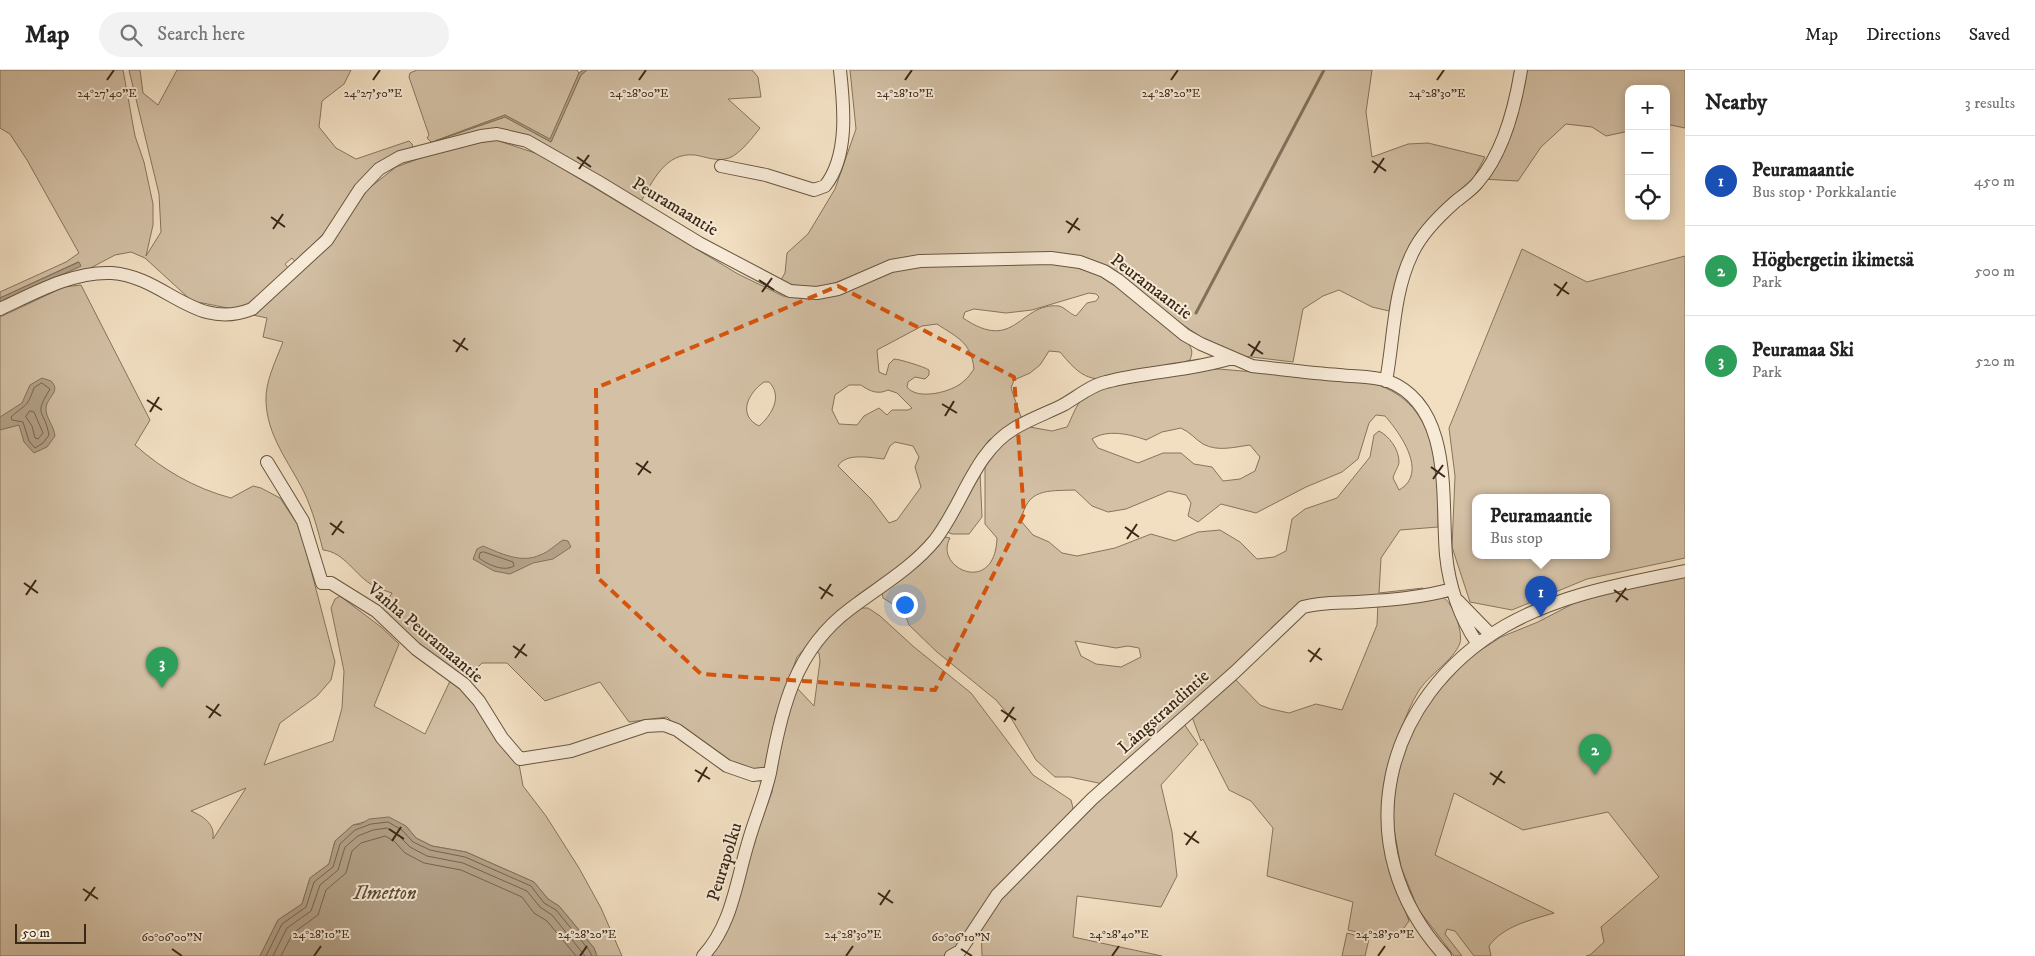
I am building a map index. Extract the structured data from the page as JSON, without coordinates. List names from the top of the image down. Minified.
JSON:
{"streets":{"street":["Peuramaantie","Vanha Peuramaantie","Långstrandintie","Peurapolku"]},"crossings":[["Vanha Peuramaantie","Peurapolku"]],"water":["Ilmetton"],"scale_bar":"50 m","page":{"header":"Map","search":"Search here","nav":["Map","Directions","Saved"],"heading":["Nearby","3 results"],"map_buttons":["+","−"],"list":[{"mark":"1","name":"Peuramaantie","note":"Bus stop · Porkkalantie","value":"450 m"},{"mark":"2","name":"Högbergetin ikimetsä","note":"Park","value":"500 m"},{"mark":"3","name":"Peuramaa Ski","note":"Park","value":"520 m"}],"popup":["Peuramaantie","Bus stop"],"pins":["1","3","2"],"scale":"50 m"},"coordinates":["24°27'40\"E","24°28'00\"E","24°28'10\"E","24°28'20\"E","24°28'30\"E","24°27'50\"E","24°28'40\"E","24°28'50\"E","60°06'00\"N","60°06'10\"N"]}
